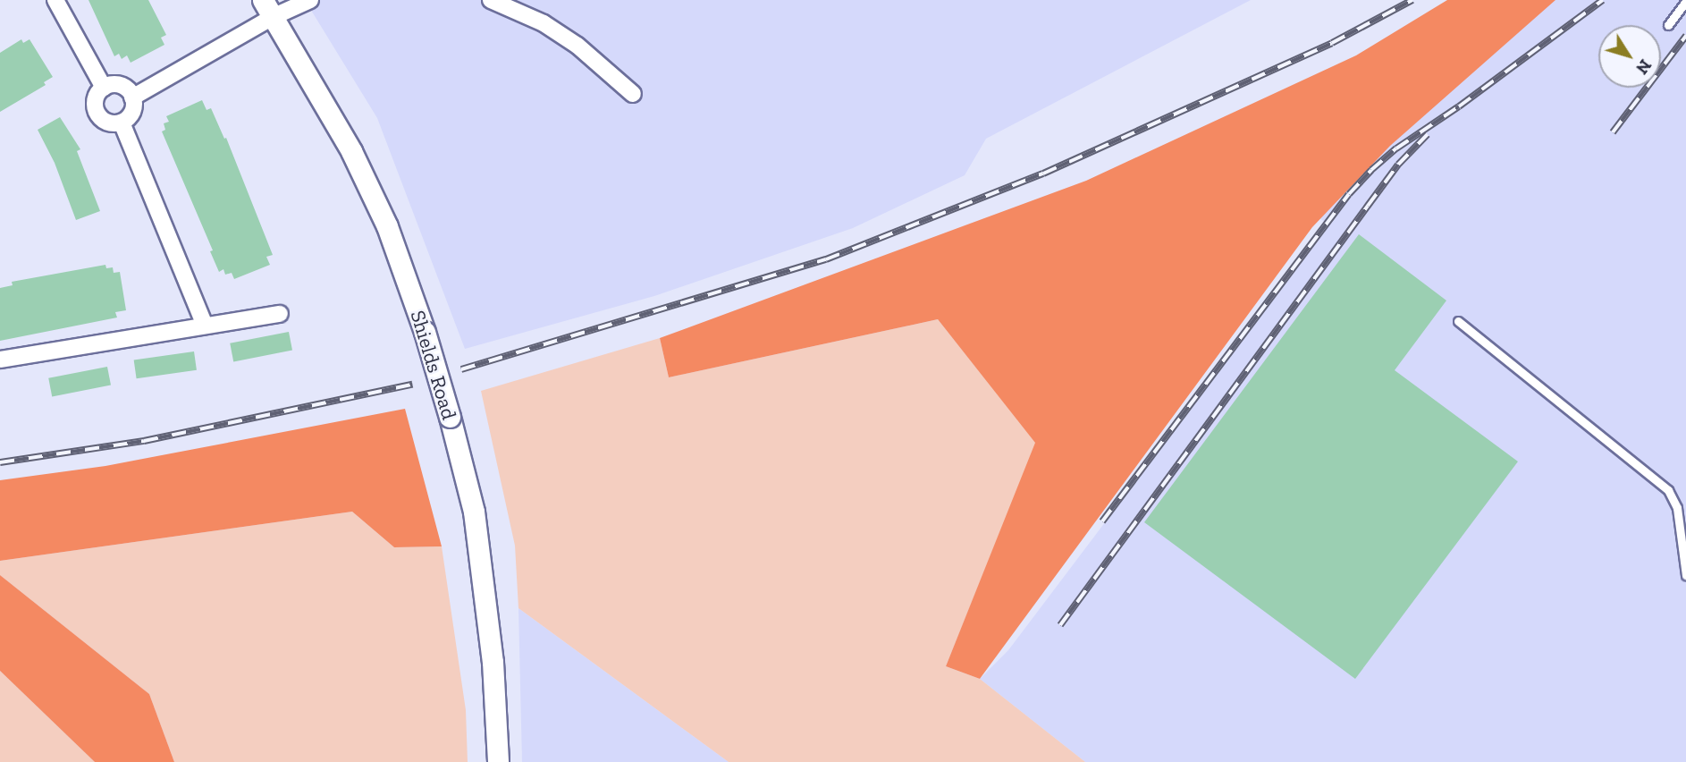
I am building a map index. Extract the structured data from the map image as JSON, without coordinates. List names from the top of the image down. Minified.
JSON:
{"streets":{"street":["Shields Road"]},"north":"bottom right"}
